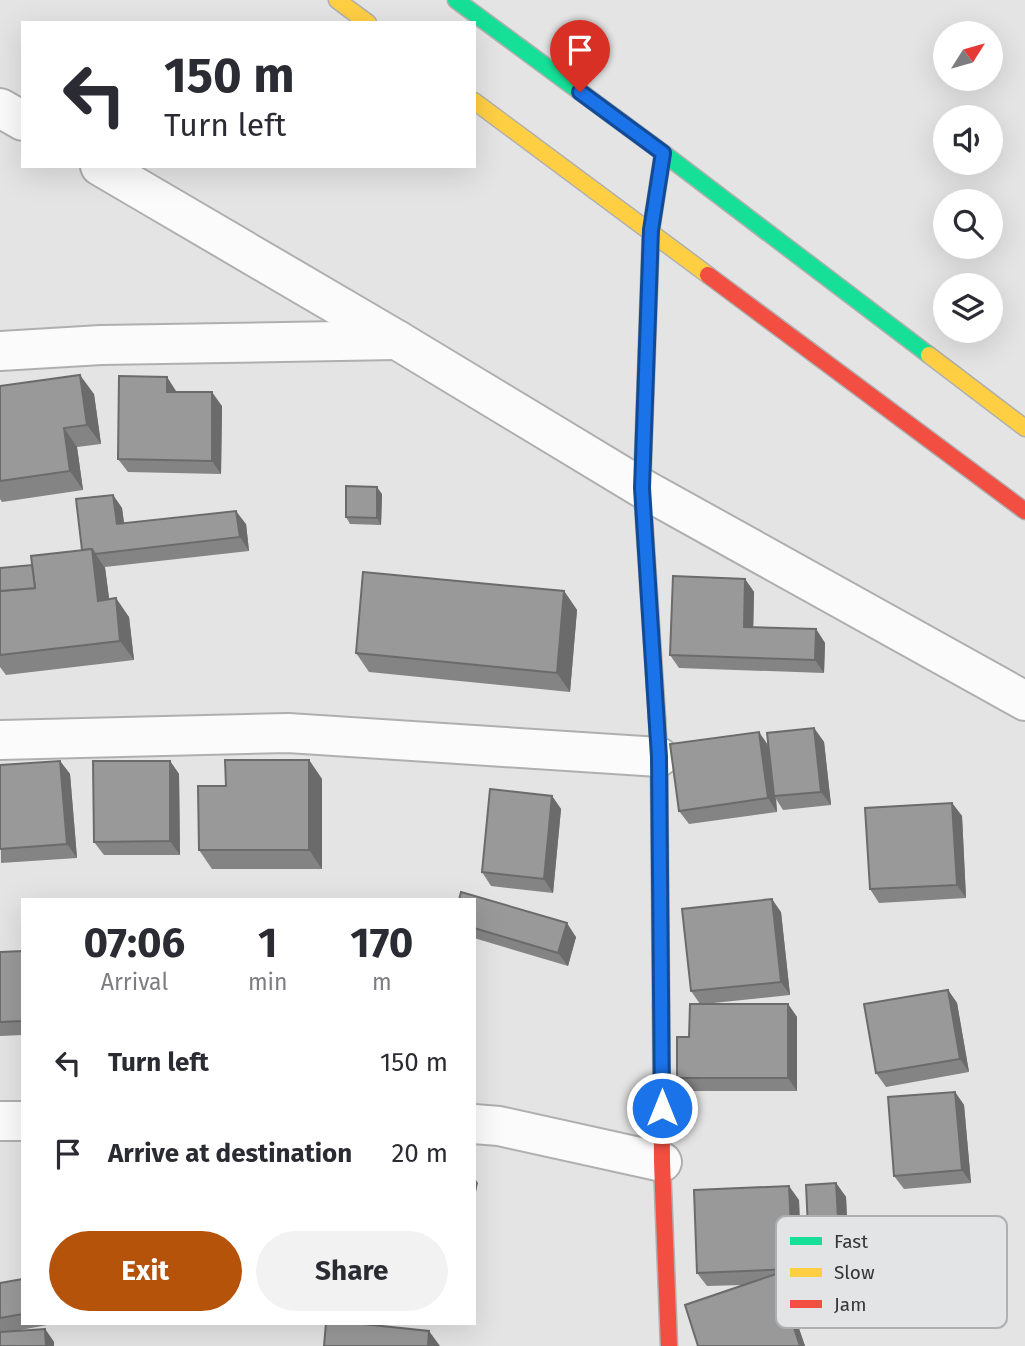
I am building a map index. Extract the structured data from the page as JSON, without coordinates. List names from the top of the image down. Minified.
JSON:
{"legend":["Fast","Slow","Jam"],"north":"top right","page":{"turn":["150 m","Turn left"],"eta":["07:06","Arrival","1","min","170","m"],"list":[{"name":"Turn left","value":"150 m"},{"name":"Arrive at destination","value":"20 m"}],"buttons":["Exit","Share"]}}
